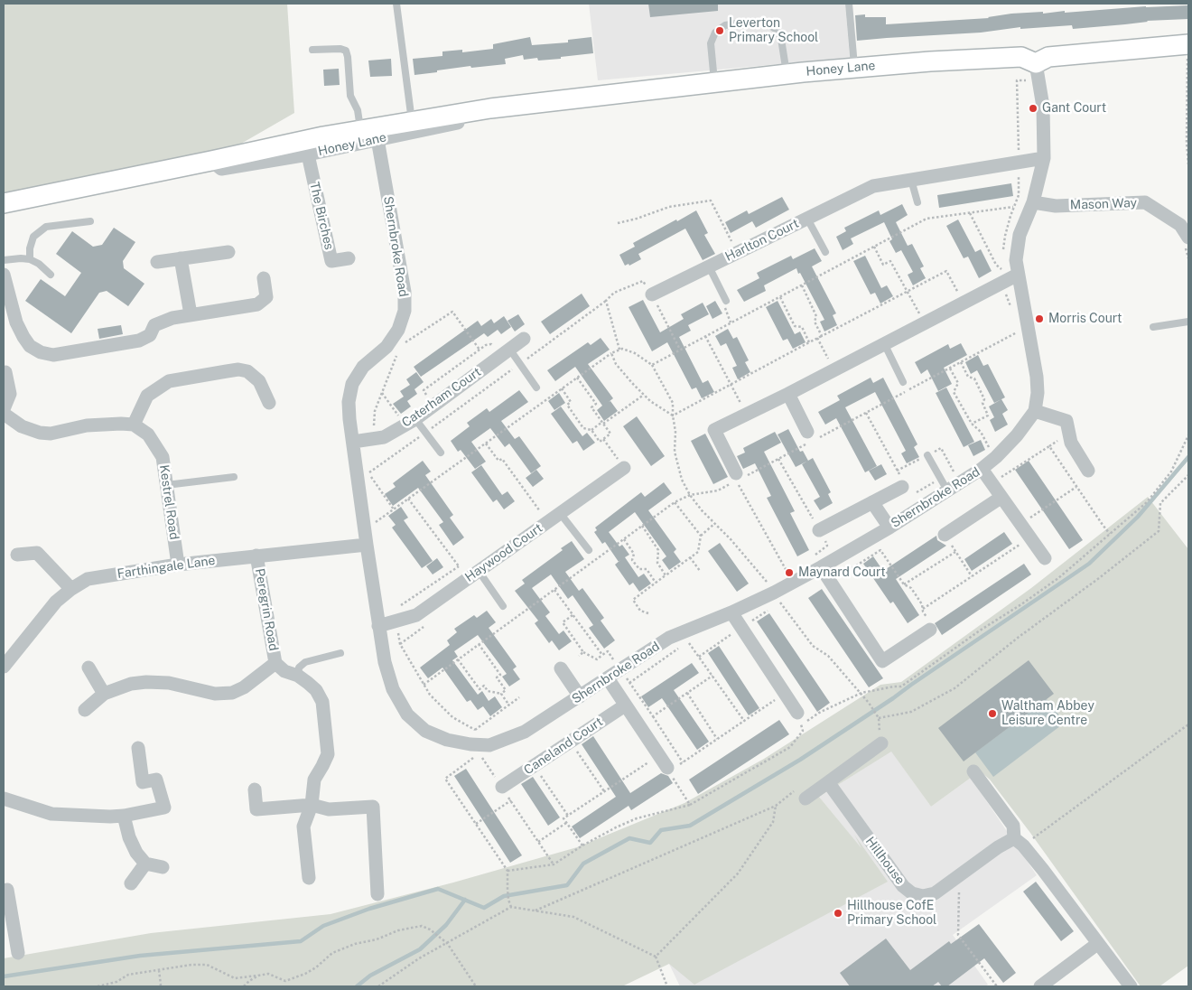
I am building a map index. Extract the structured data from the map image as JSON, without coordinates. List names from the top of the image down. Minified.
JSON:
{"streets":{"street":["Honey Lane","Mason Way","The Birches","Harlton Court","Shernbroke Road","Caterham Court","Kestrel Road","Haywood Court","Farthingale Lane","Peregrin Road","Caneland Court","Hillhouse"]},"crossings":[["Honey Lane","The Birches"],["Honey Lane","Shernbroke Road"],["Shernbroke Road","Caterham Court"],["Shernbroke Road","Haywood Court"],["Shernbroke Road","Farthingale Lane"],["Kestrel Road","Farthingale Lane"],["Farthingale Lane","Peregrin Road"]],"places":["Leverton Primary School","Gant Court","Morris Court","Maynard Court","Waltham Abbey Leisure Centre","Hillhouse CofE Primary School"]}
